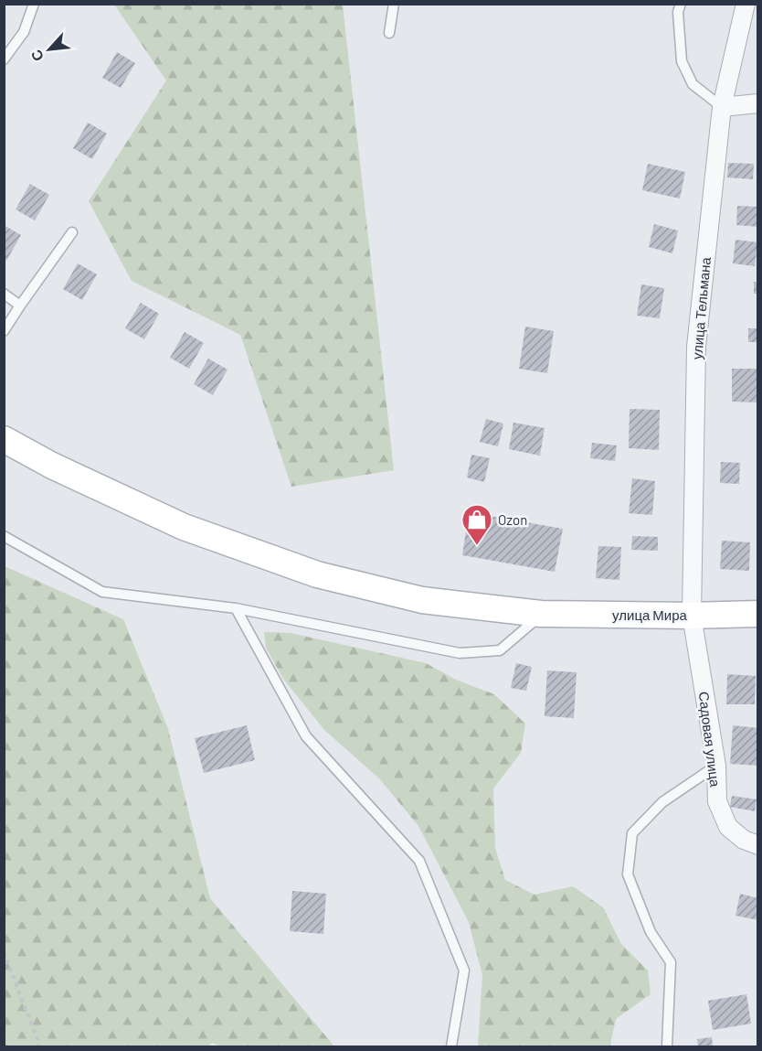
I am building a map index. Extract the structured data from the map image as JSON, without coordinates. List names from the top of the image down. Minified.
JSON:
{"streets":{"main road":["улица Мира"],"street":["улица Тельмана","Садовая улица"]},"crossings":[["улица Тельмана","улица Мира"],["улица Тельмана","Садовая улица"],["улица Мира","Садовая улица"]],"places":{"shop":["Ozon"]},"north":"bottom left"}
